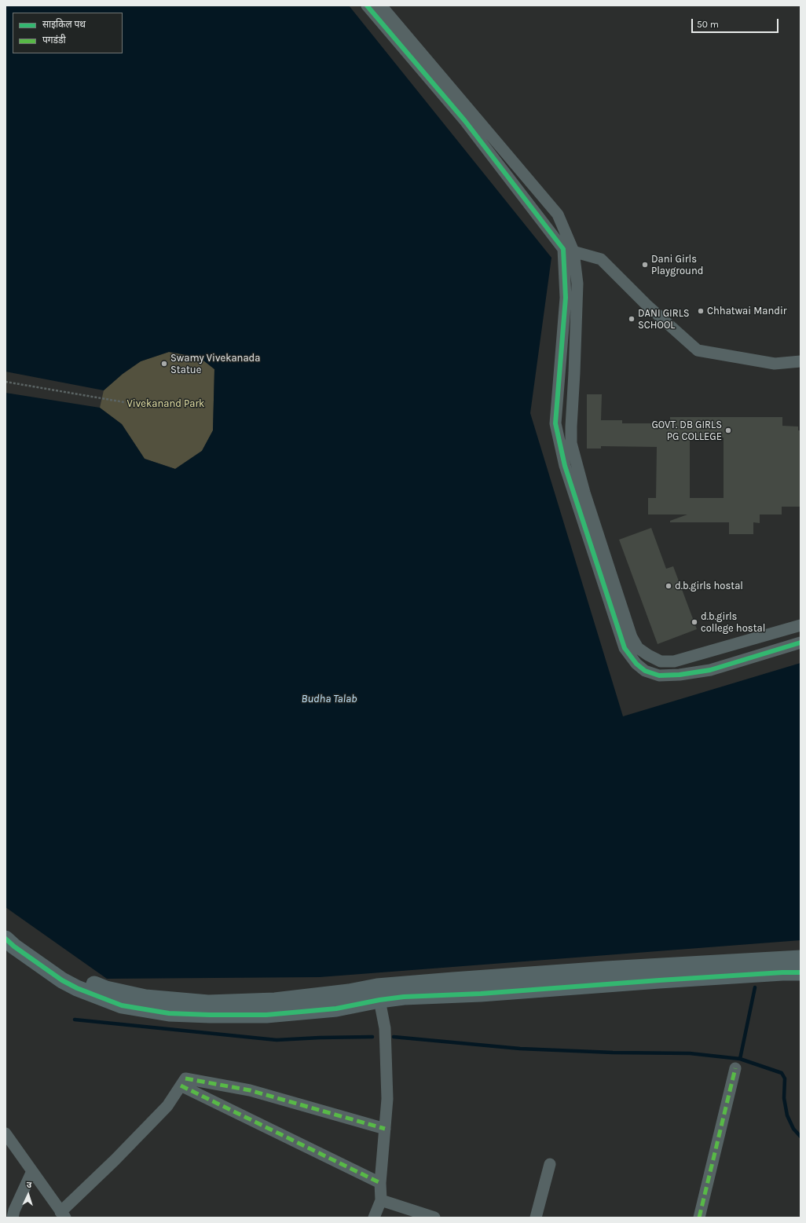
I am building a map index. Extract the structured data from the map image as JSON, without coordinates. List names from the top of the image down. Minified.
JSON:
{"water":["Budha Talab"],"parks":["Vivekanand Park"],"places":["Dani Girls Playground","Chhatwai Mandir","DANI GIRLS SCHOOL","Swamy Vivekanada Statue","GOVT. DB GIRLS PG COLLEGE","d.b.girls hostal","d.b.girls college hostal"],"legend":["साइकिल पथ","पगडंडी"],"scale_bar":"50 m","north":"top"}
